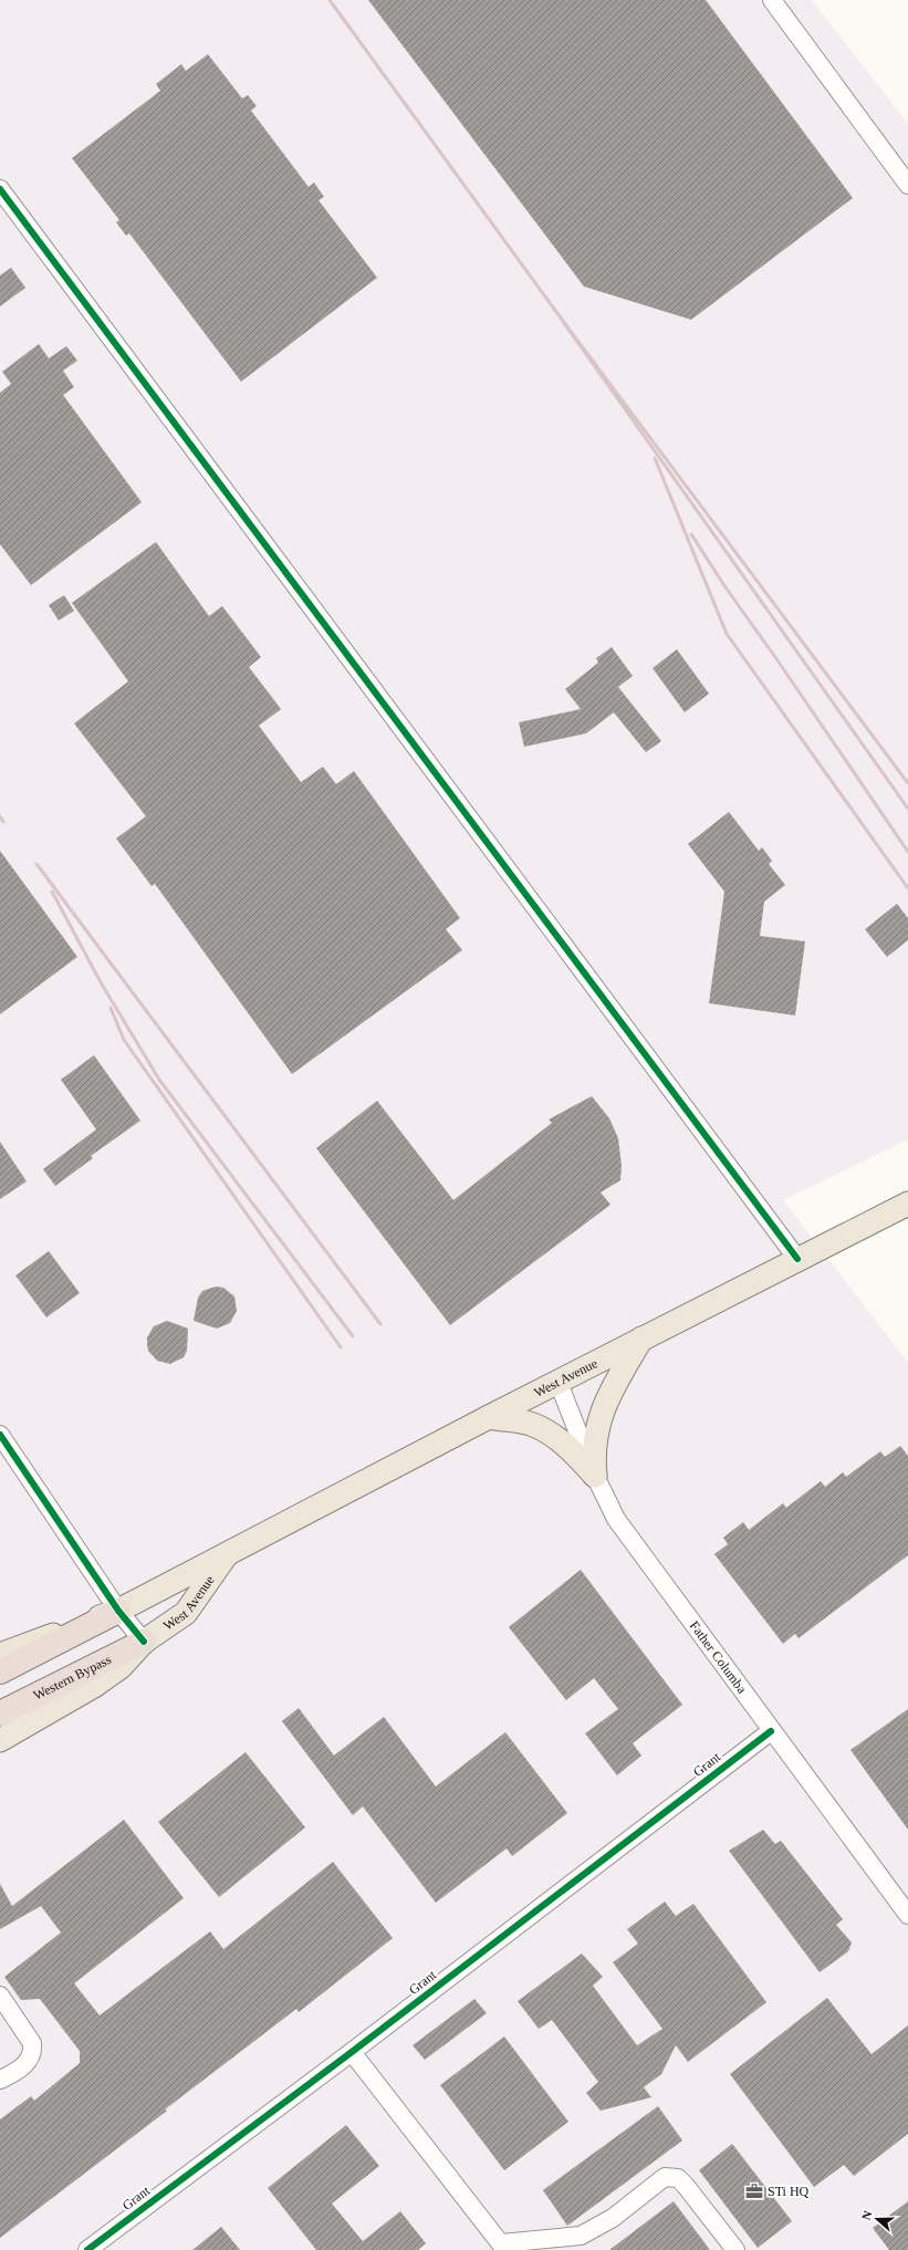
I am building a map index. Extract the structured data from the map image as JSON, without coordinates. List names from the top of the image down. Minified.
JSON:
{"streets":{"highway":["Western Bypass"],"main road":["West Avenue"],"street":["Father Columba","Grant"]},"crossings":[["West Avenue","Father Columba"],["West Avenue","Western Bypass"],["Father Columba","Grant"]],"places":{"office":["STi HQ"]},"north":"left"}
